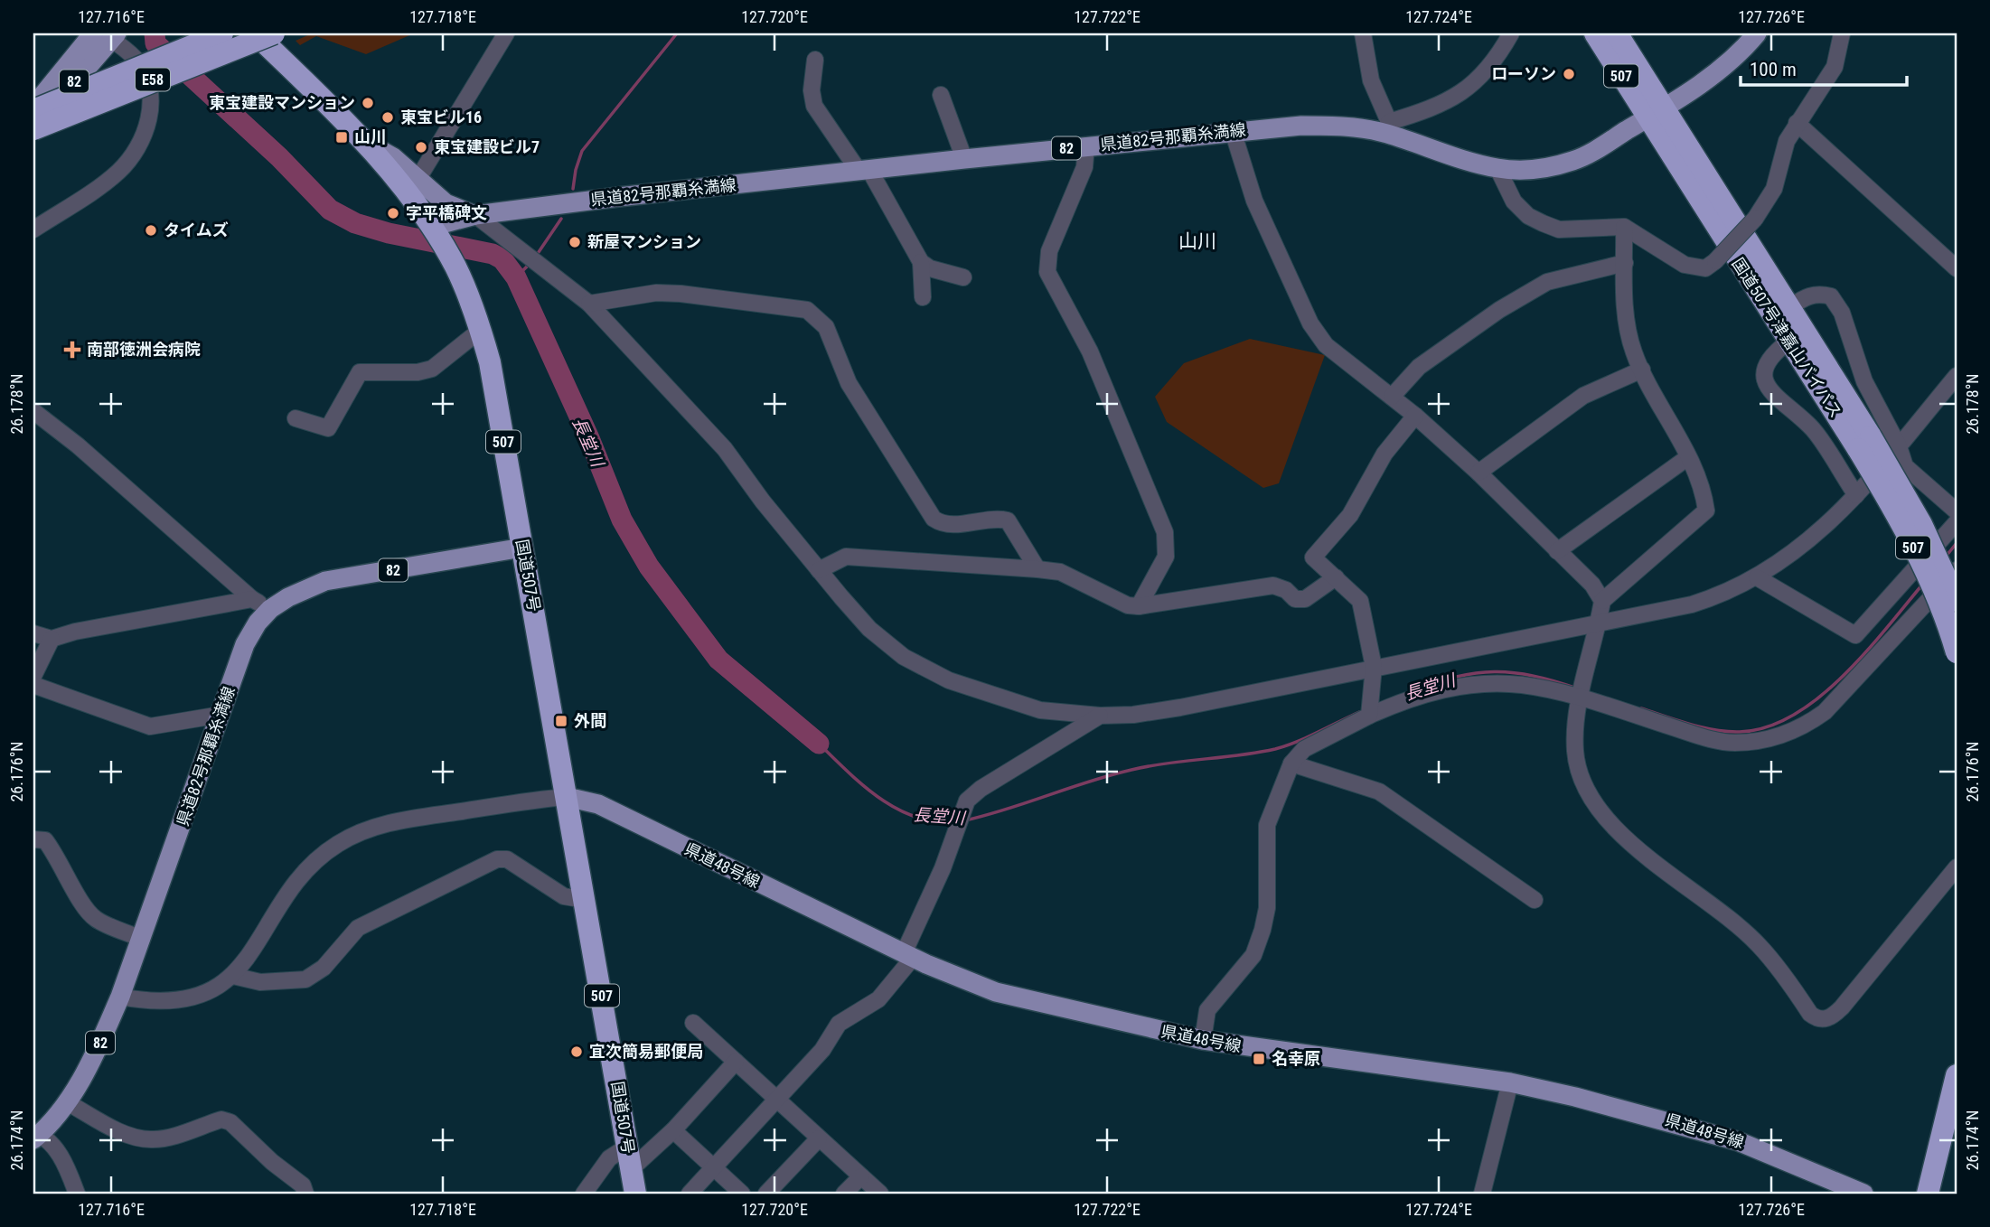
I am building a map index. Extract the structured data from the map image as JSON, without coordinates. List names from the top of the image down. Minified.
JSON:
{"streets":{"highway":["507","E58","国道507号津嘉山バイパス","国道507号"],"main road":["82","県道82号那覇糸満線","県道48号線"]},"crossings":[["E58","82"],["県道82号那覇糸満線","国道507号津嘉山バイパス"],["県道82号那覇糸満線","国道507号"],["国道507号","県道48号線"]],"districts":["山川"],"water":["長堂川"],"places":{"other":["ローソン","東宝建設マンション","東宝ビル16","東宝建設ビル7","字平橋碑文","タイムズ","新屋マンション","宜次簡易郵便局"],"transit":["山川","外間","名幸原"],"health":["南部徳洲会病院"]},"scale_bar":"100 m","coordinates":["127.716°E","127.718°E","127.720°E","127.722°E","127.724°E","127.726°E","26.178°N","26.176°N","26.174°N"]}
